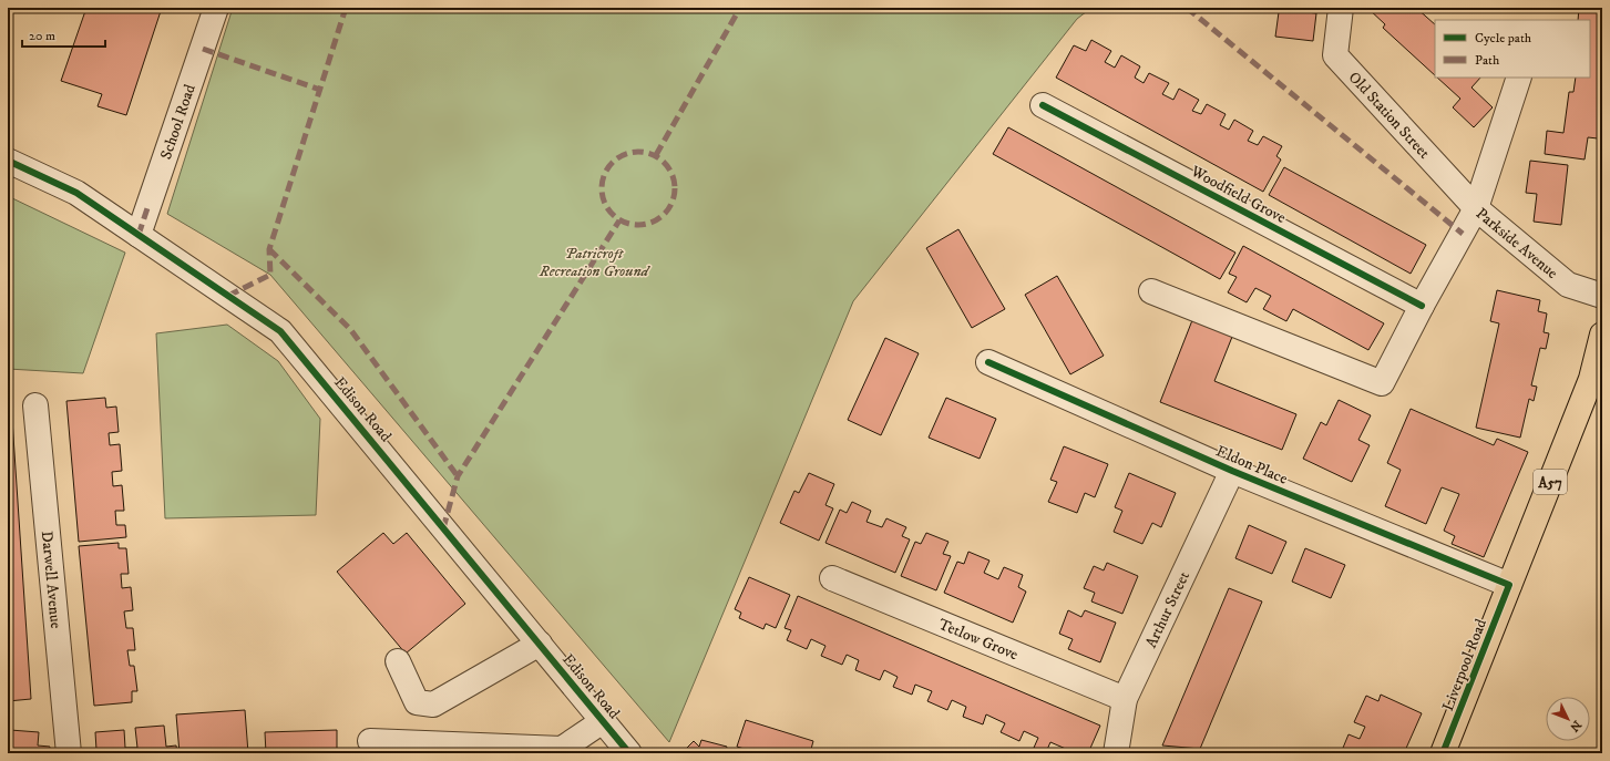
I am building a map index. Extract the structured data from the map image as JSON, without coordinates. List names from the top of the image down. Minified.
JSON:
{"streets":{"main road":["A57","Liverpool Road"],"street":["Old Station Street","School Road","Woodfield Grove","Parkside Avenue","Edison Road","Eldon Place","Darwell Avenue","Arthur Street","Tetlow Grove"]},"crossings":[["Old Station Street","Parkside Avenue"],["School Road","Edison Road"],["Woodfield Grove","Parkside Avenue"],["Eldon Place","Arthur Street"],["Eldon Place","Liverpool Road"],["Arthur Street","Tetlow Grove"]],"parks":["Patricroft Recreation Ground"],"legend":["Cycle path","Path"],"scale_bar":"20 m","north":"bottom right"}
